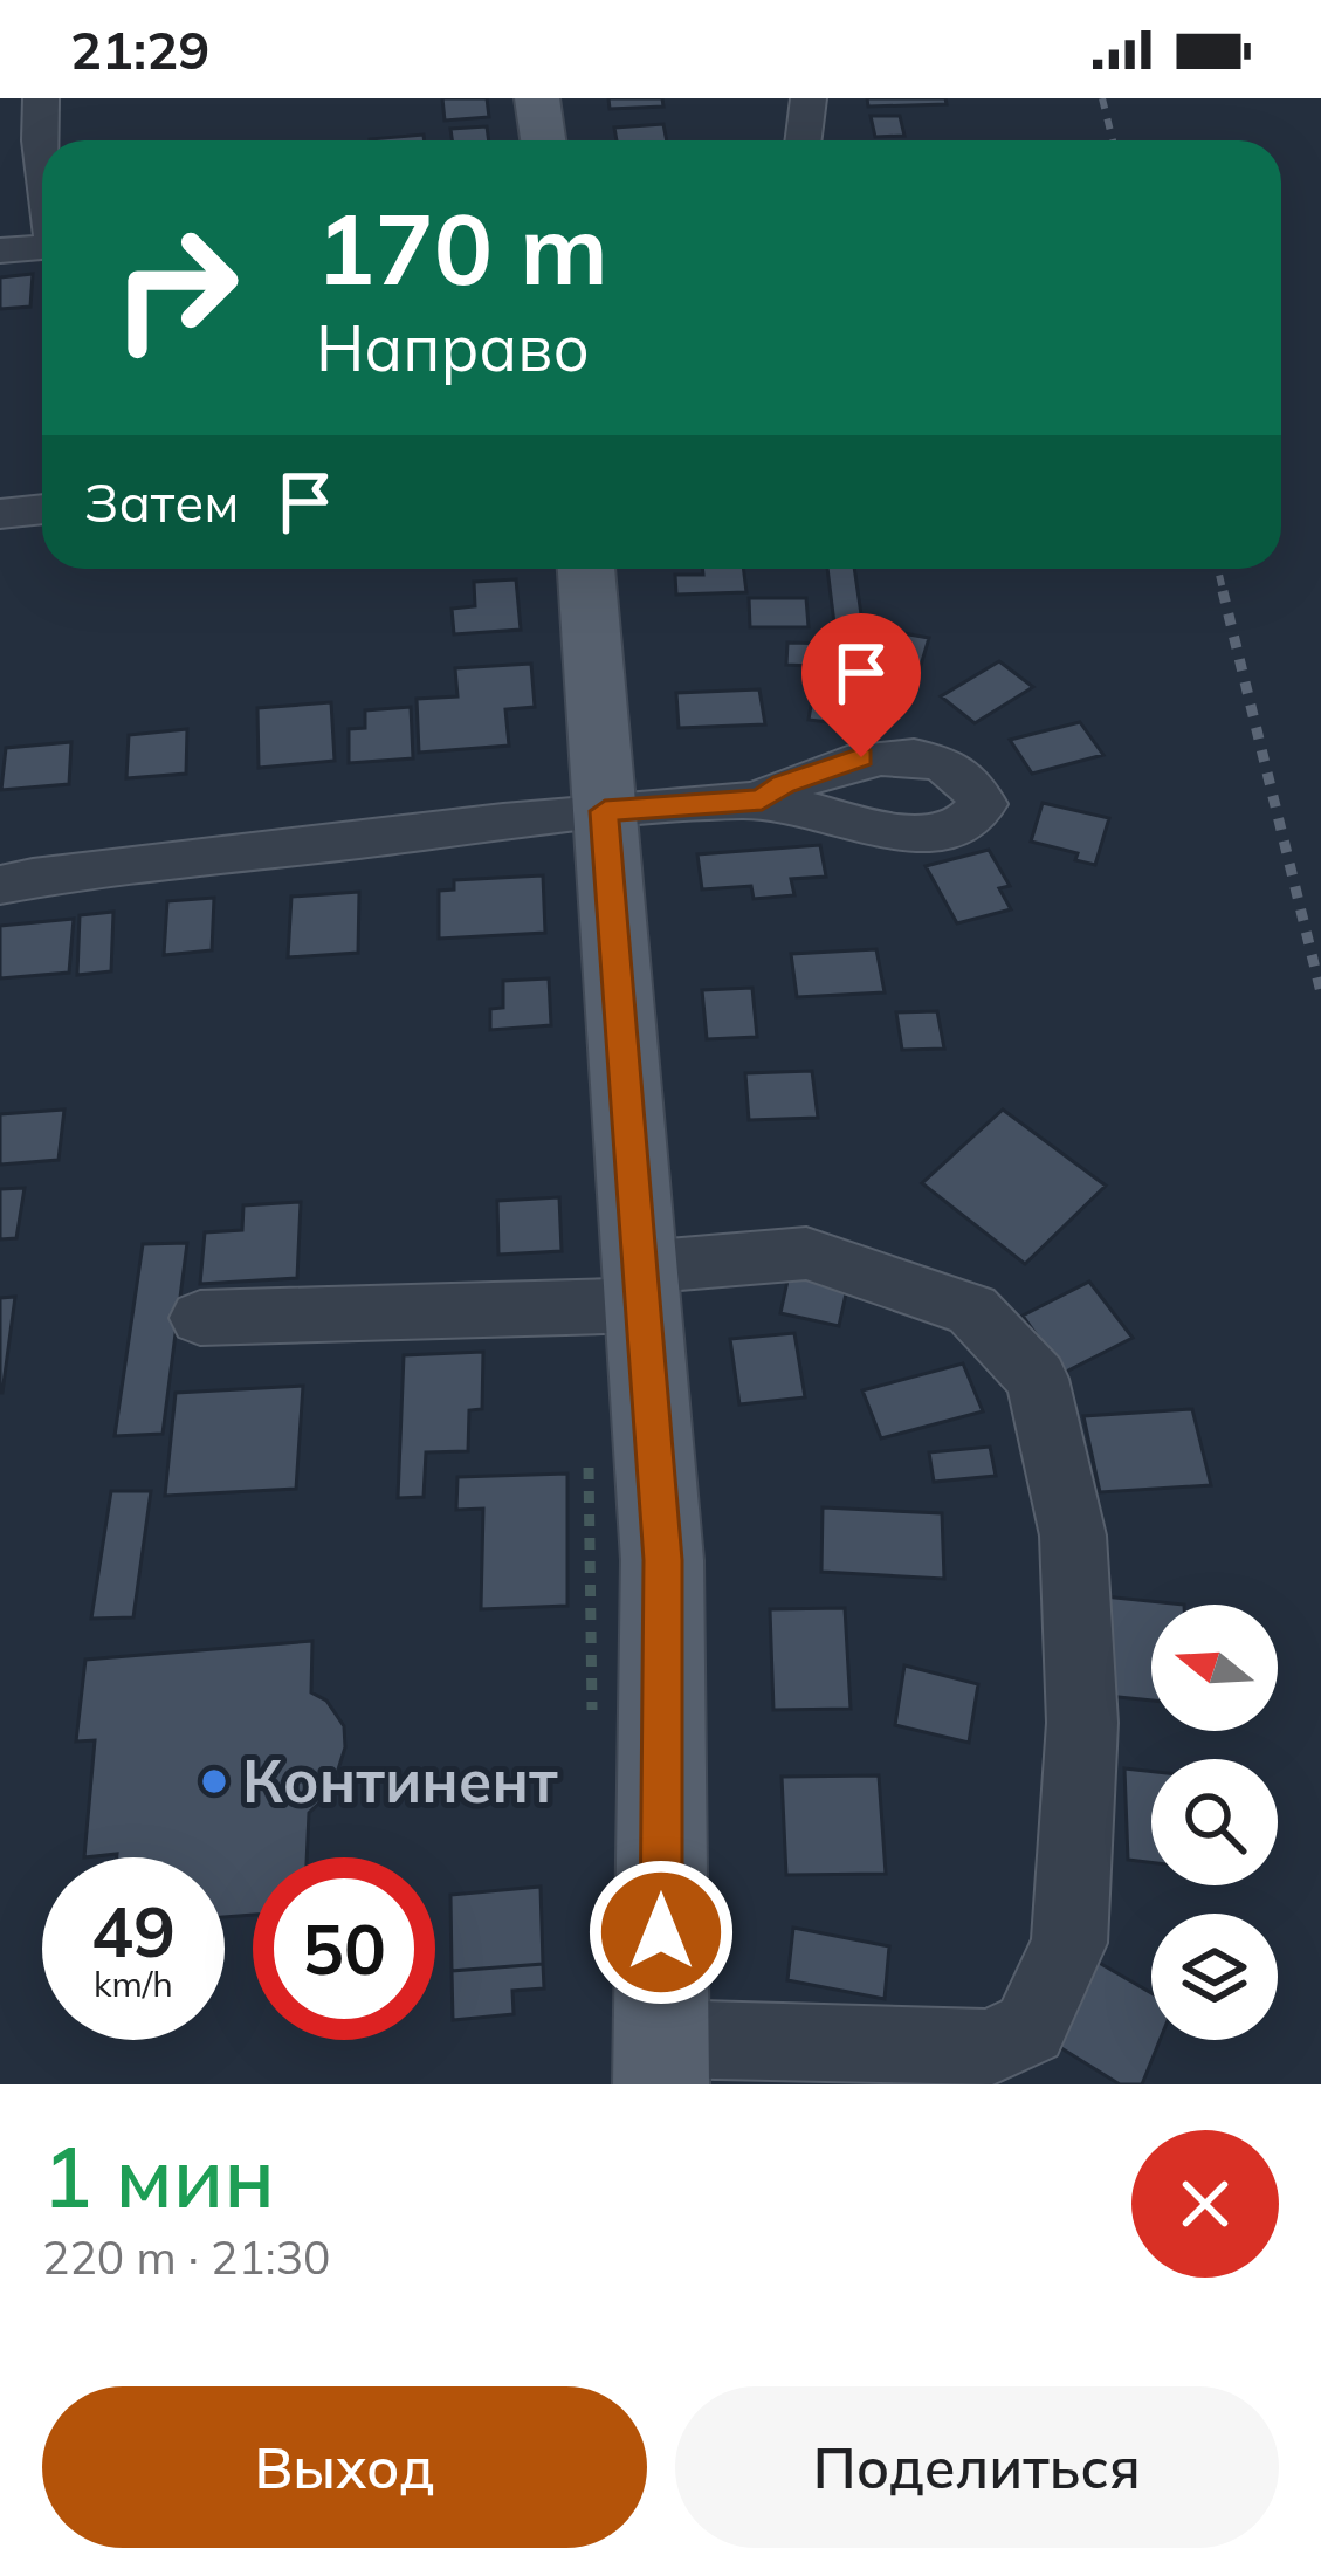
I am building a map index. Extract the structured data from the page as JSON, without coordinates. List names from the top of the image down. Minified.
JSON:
{"places":["Континент"],"north":"left","page":{"status":"21:29","turn":["170 m","Направо"],"then":"Затем","speed":"49 km/h","limit":"50","heading":["1 мин","220 m · 21:30"],"buttons":["Выход","Поделиться"]}}
